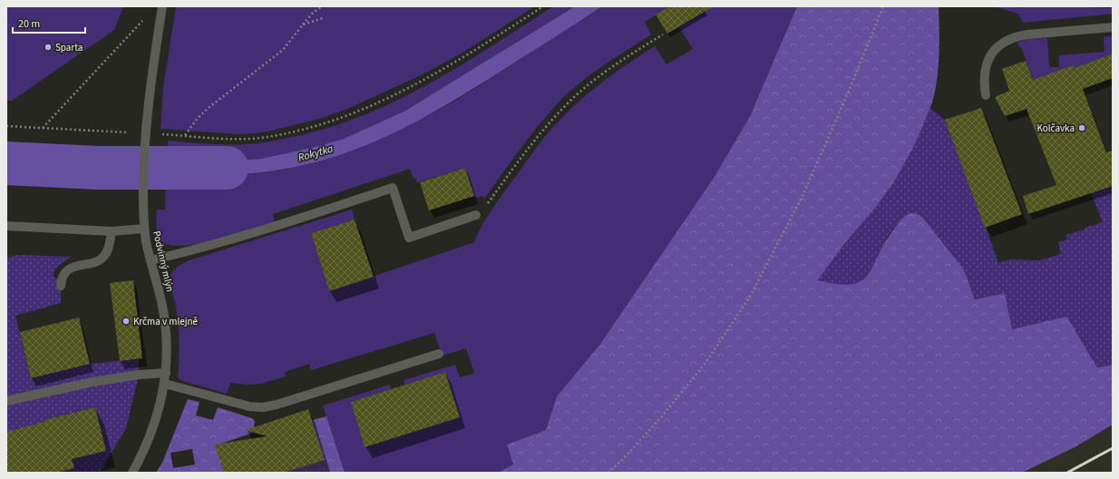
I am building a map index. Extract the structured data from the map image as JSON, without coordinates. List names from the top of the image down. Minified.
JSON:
{"streets":{"street":["Podvinný mlýn"]},"water":["Rokytka"],"places":["Sparta","Kolčavka","Krčma v mlejně"],"scale_bar":"20 m"}
